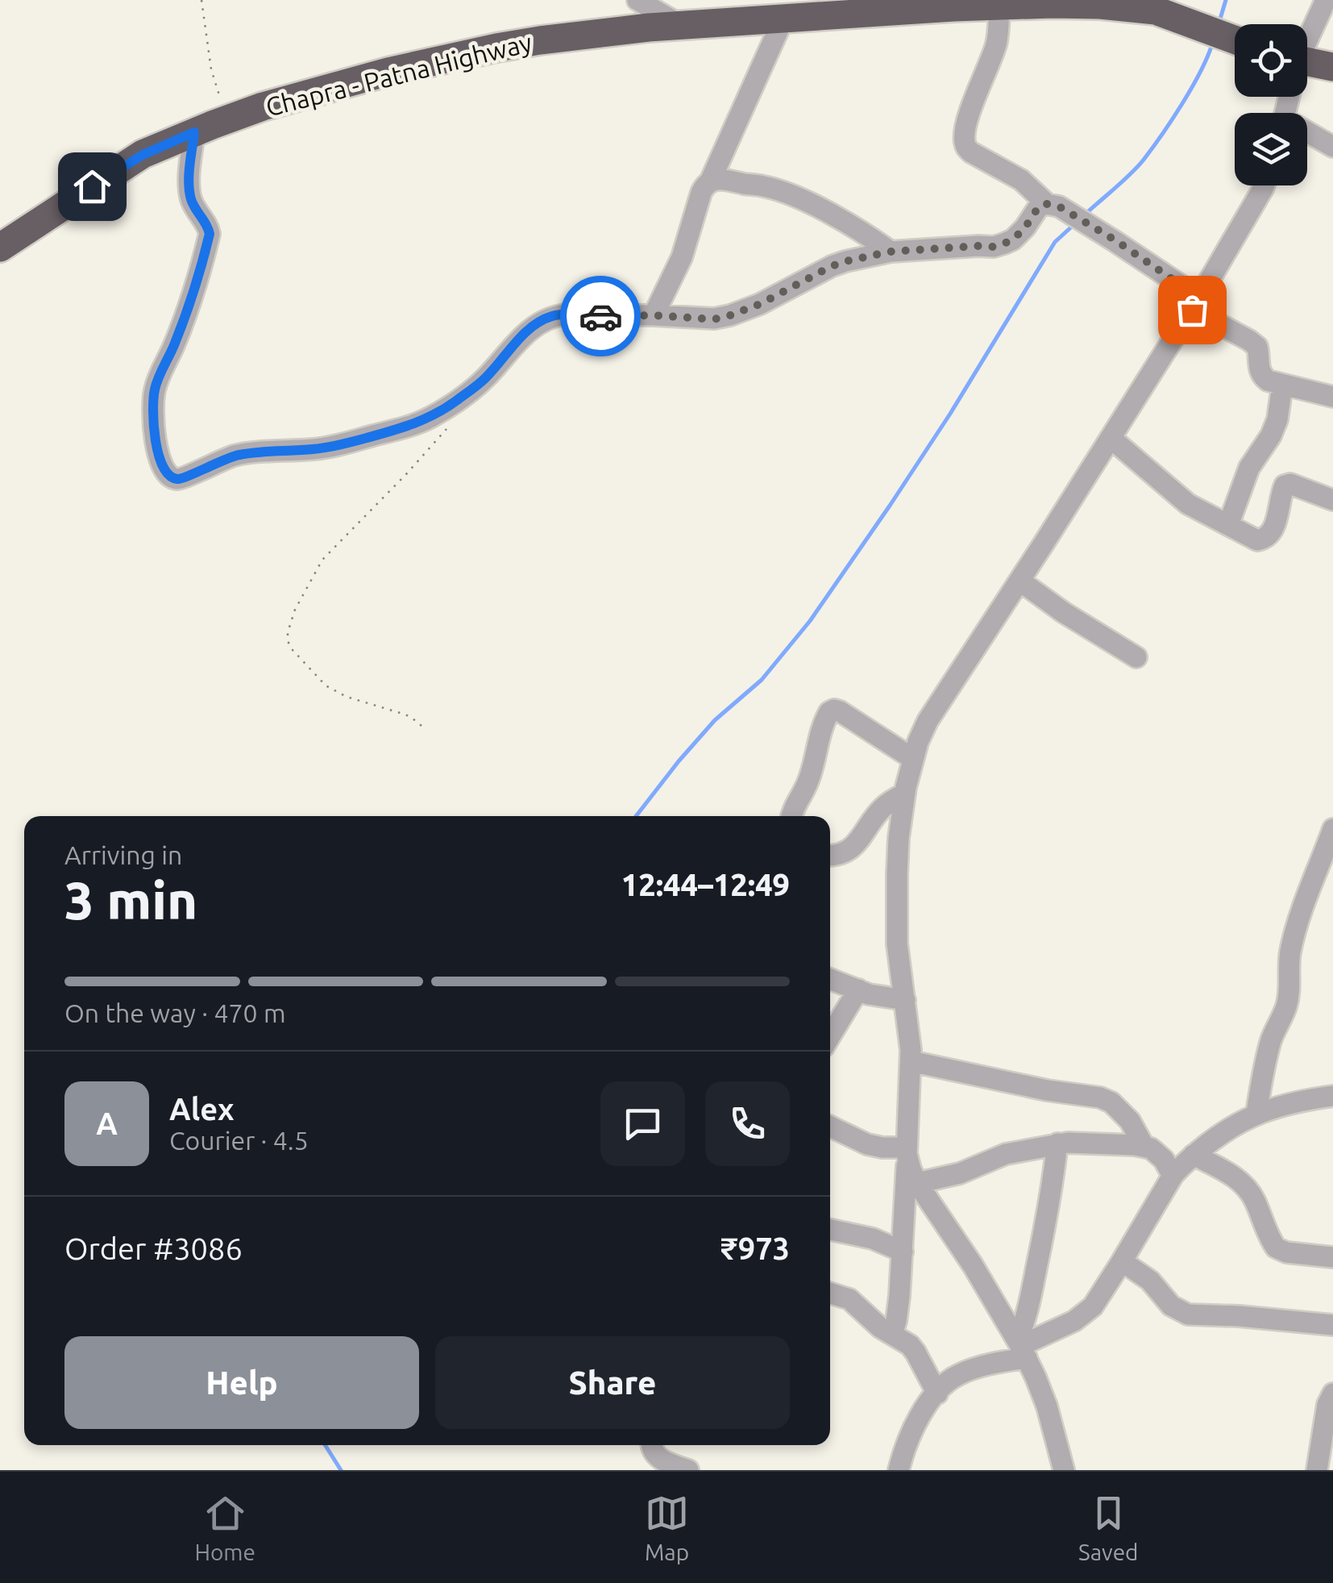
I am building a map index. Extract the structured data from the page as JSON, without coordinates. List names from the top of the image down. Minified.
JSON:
{"streets":{"highway":["Chapra - Patna Highway"]},"page":{"heading":["3 min","Arriving in","12:44–12:49"],"panel":["Alex","Courier · 4.5","Order #3086","₹973"],"bar":"On the way · 470 m","round":"A","buttons":["Help","Share"],"tabs":["Home","Map","Saved"]}}
